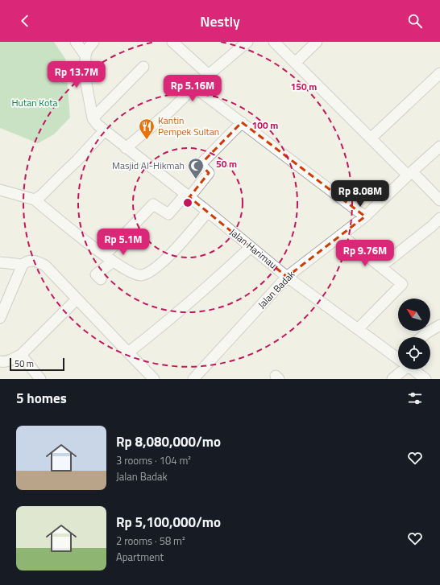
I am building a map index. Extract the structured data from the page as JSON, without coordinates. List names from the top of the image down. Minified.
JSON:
{"streets":{"street":["Jalan Harimau","Jalan Badak"]},"crossings":[["Jalan Harimau","Jalan Badak"]],"parks":["Hutan Kota"],"places":{"restaurant":["Kantin Pempek Sultan"],"mosque":["Masjid Al-Hikmah"]},"scale_bar":"50 m","north":"top left","page":{"header":"Nestly","price":["Rp 13.7M","Rp 5.16M","Rp 8.08M","Rp 5.1M","Rp 9.76M"],"scale":"50 m","heading":"5 homes","list":[{"name":"Rp 8,080,000/mo","note":"3 rooms · 104 m² · Jalan Badak"},{"name":"Rp 5,100,000/mo","note":"2 rooms · 58 m² · Apartment"}]},"rings":["150 m","100 m","50 m"]}
